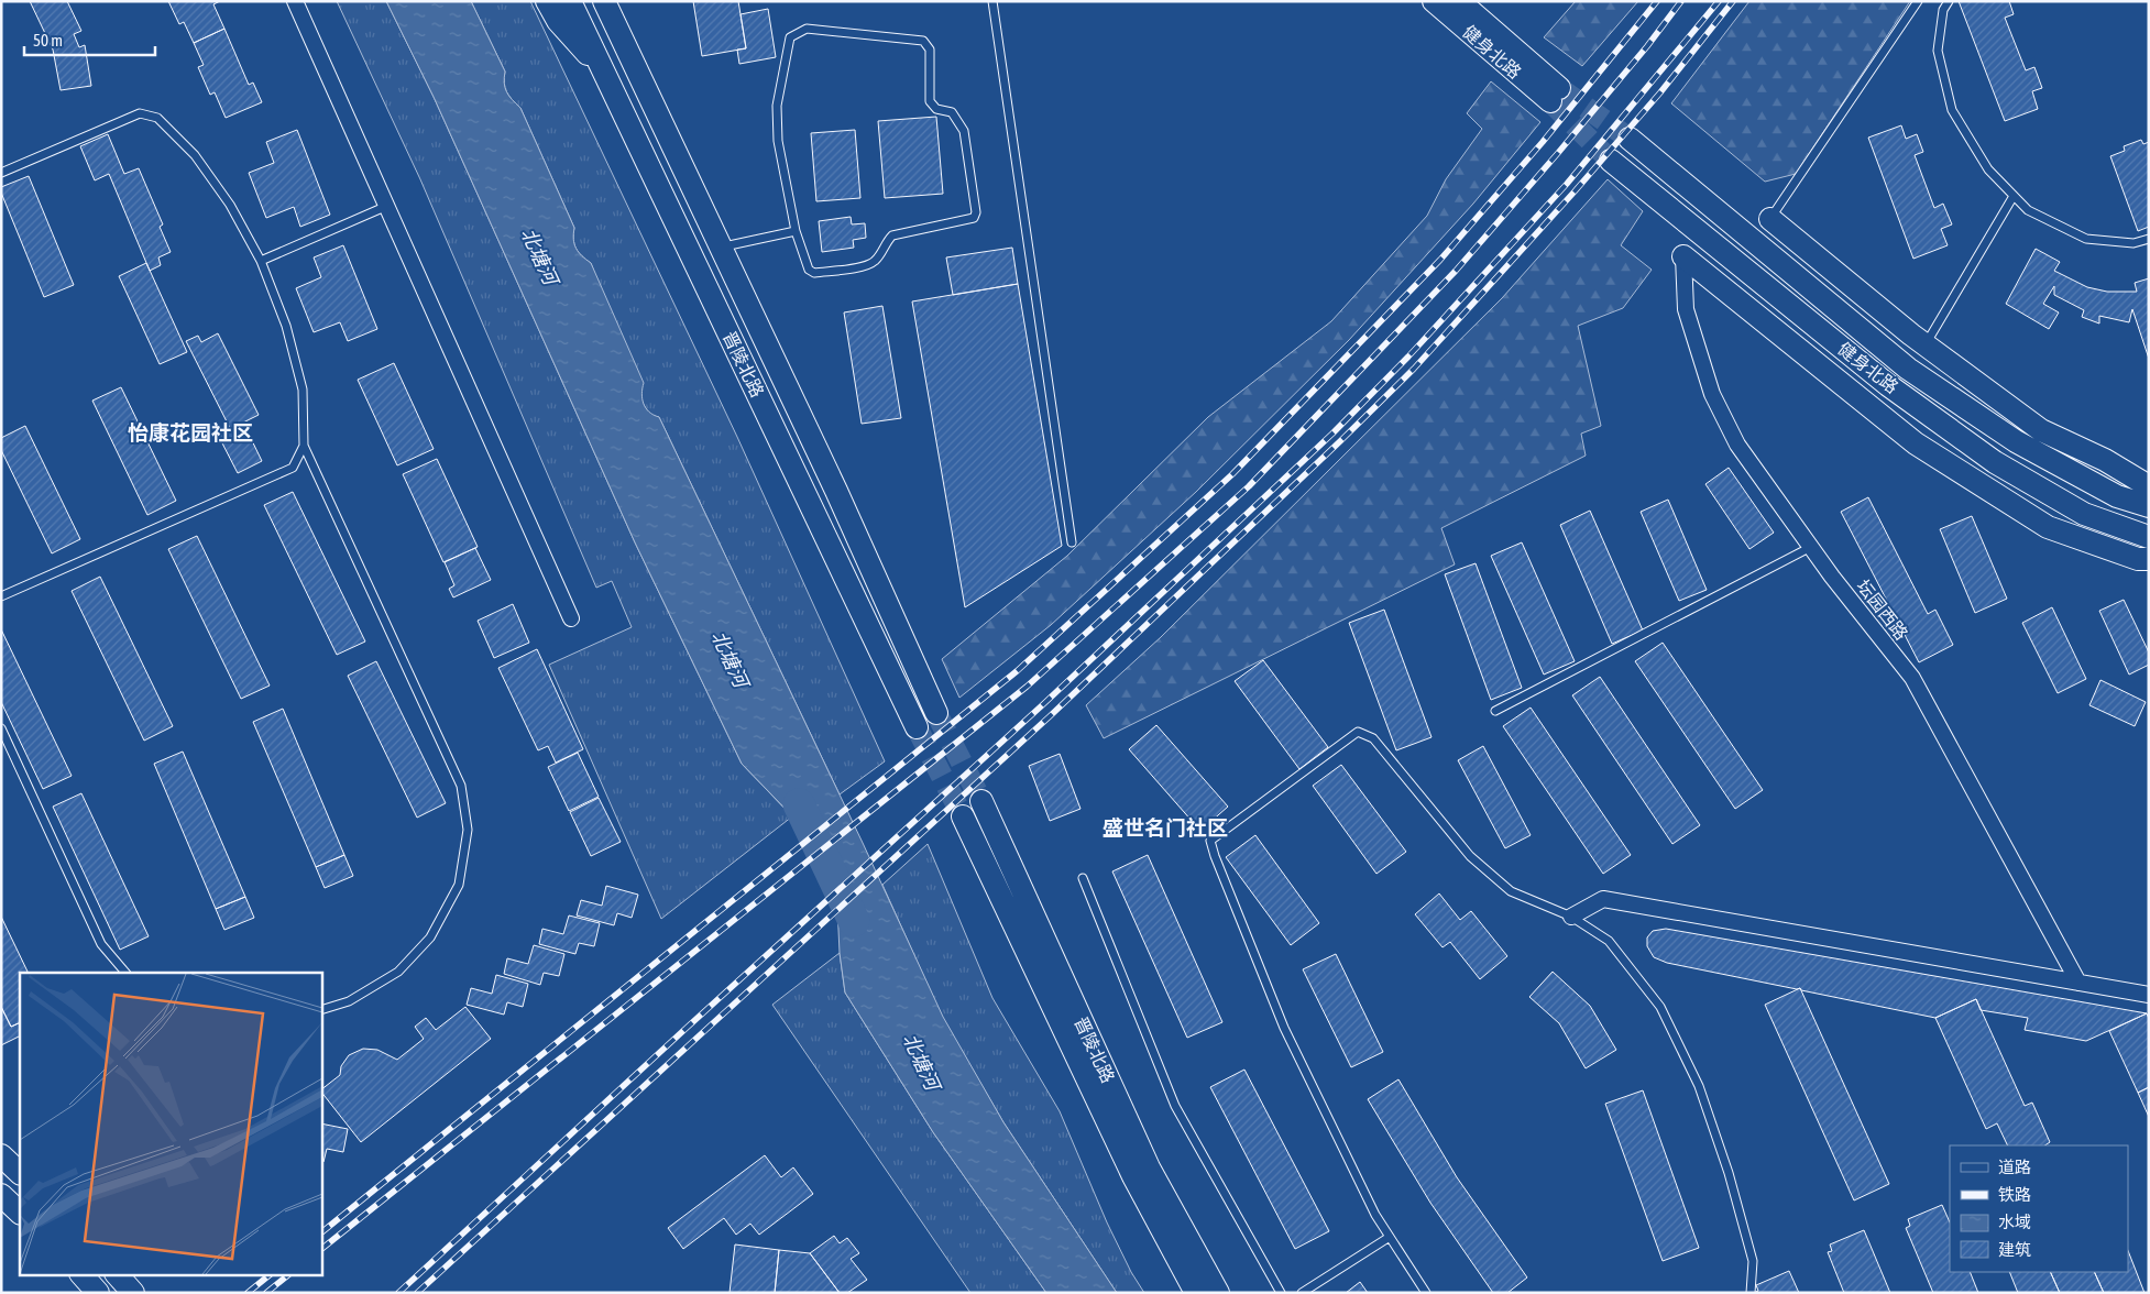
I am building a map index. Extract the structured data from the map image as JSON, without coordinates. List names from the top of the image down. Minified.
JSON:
{"streets":{"main road":["健身北路","晋陵北路"],"street":["坛园西路"]},"districts":["怡康花园社区","盛世名门社区"],"water":["北塘河"],"legend":["道路","铁路","水域","建筑"],"scale_bar":"50 m"}
